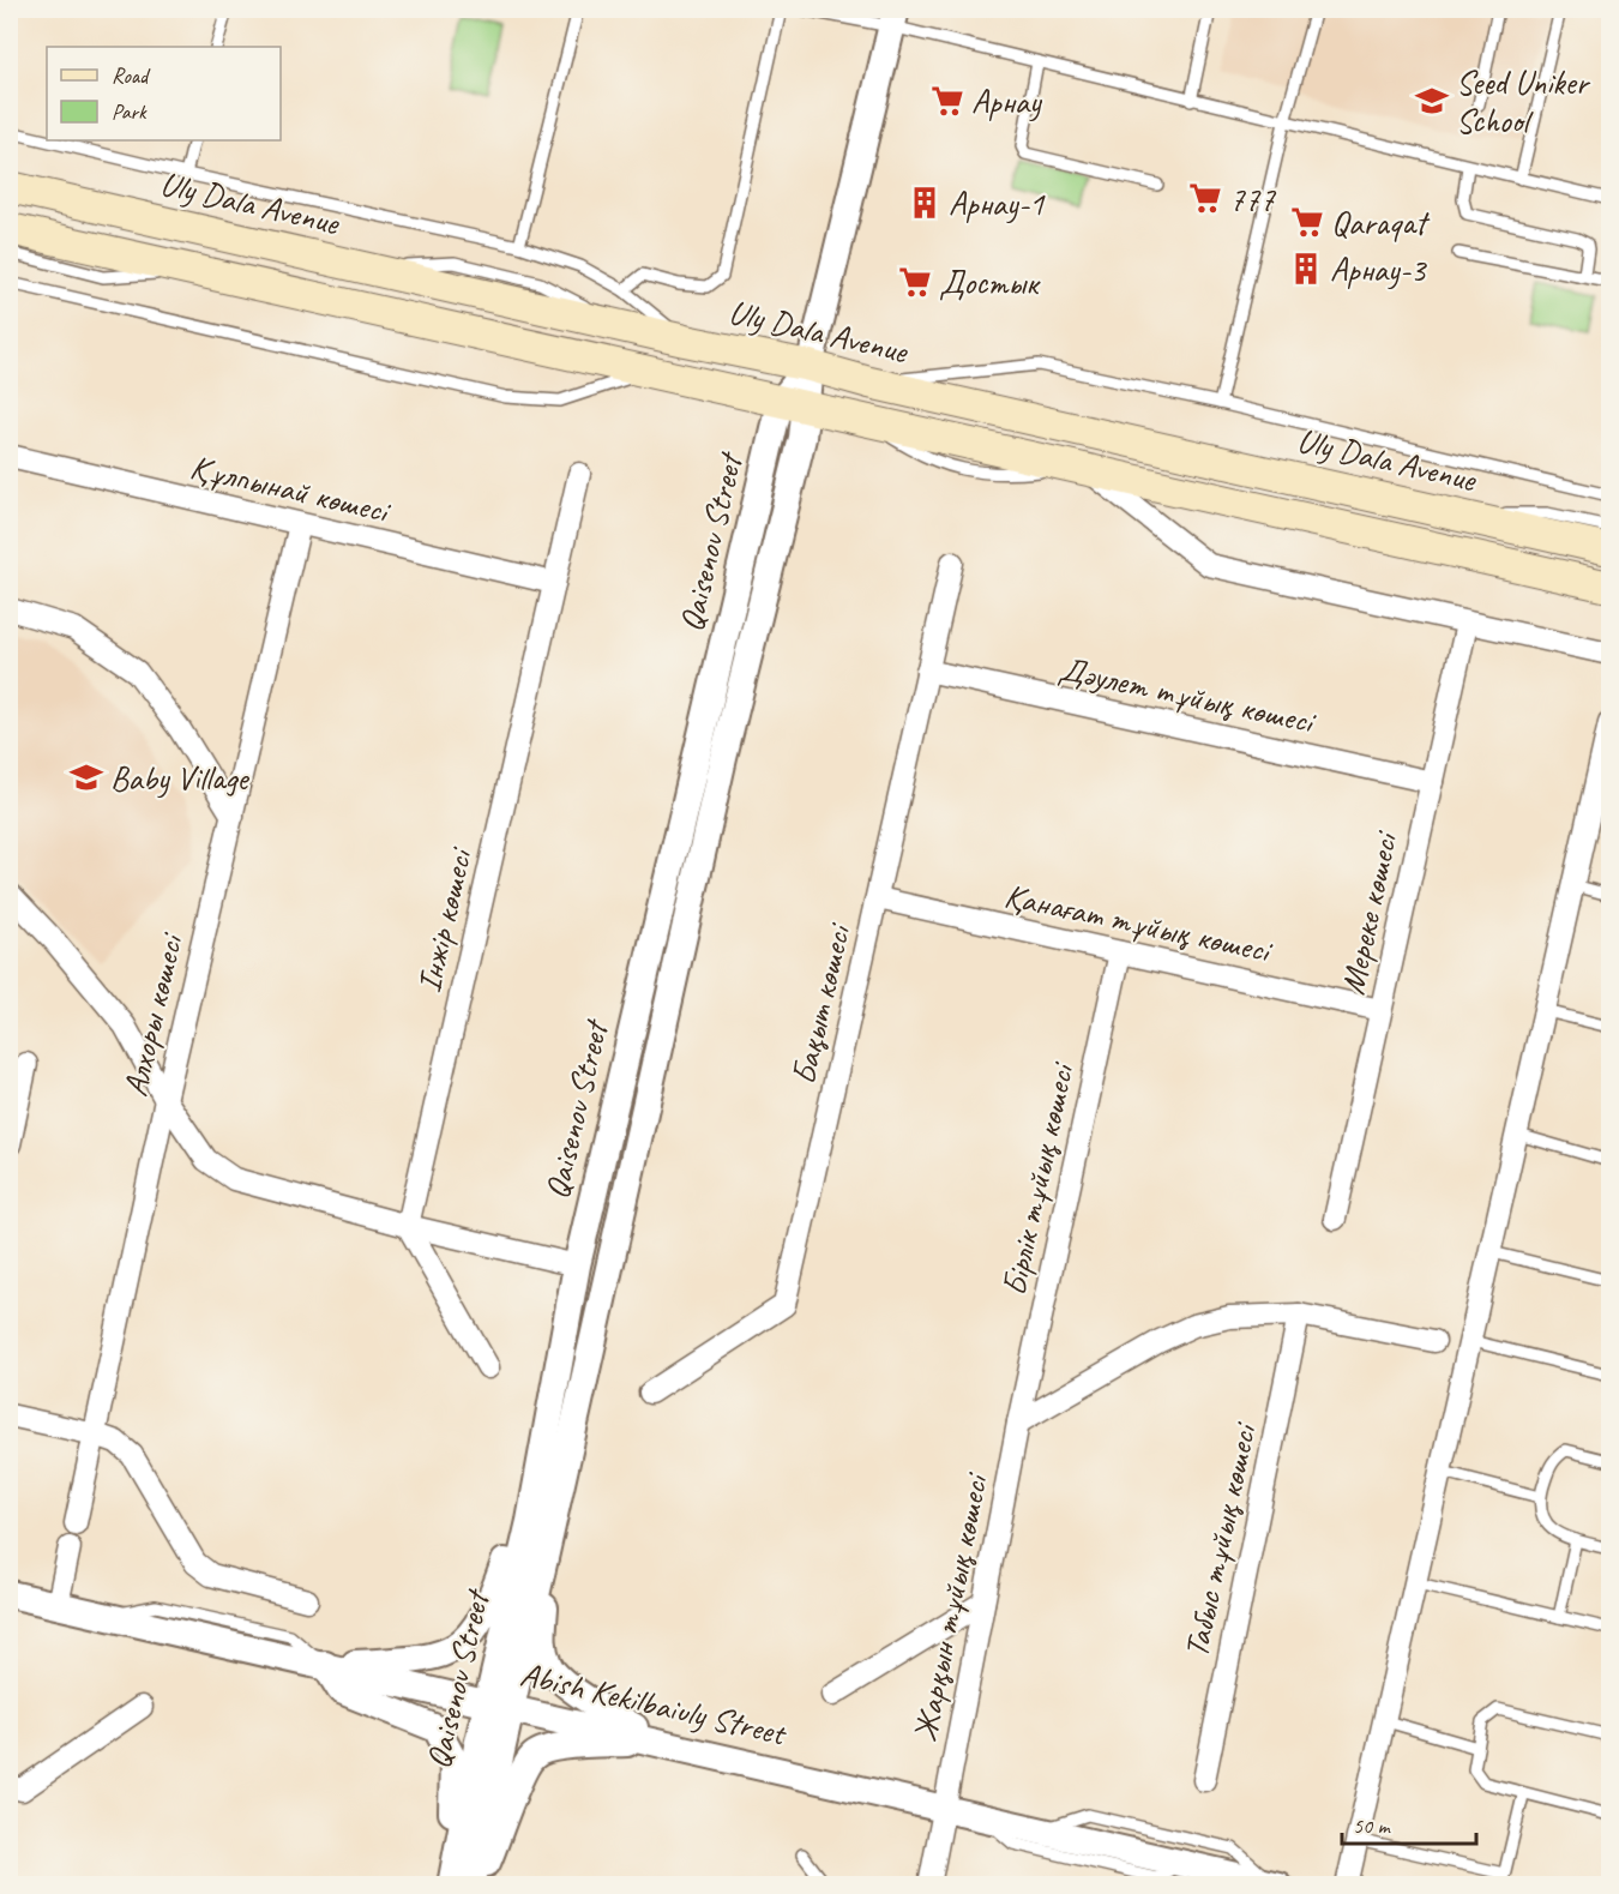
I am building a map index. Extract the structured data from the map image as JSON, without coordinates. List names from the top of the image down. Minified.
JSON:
{"streets":{"main road":["Uly Dala Avenue"],"street":["Құлпынай көшесі","Qaisenov Street","Дәулет тұйық көшесі","Мереке көшесі","Інжір көшесі","Қанағат тұйық көшесі","Бақыт көшесі","Алхоры көшесі","Бірлік тұйық көшесі","Табыс тұйық көшесі","Жарқын тұйық көшесі","Abish Kekilbaiuly Street"]},"crossings":[["Uly Dala Avenue","Qaisenov Street"],["Құлпынай көшесі","Інжір көшесі"],["Құлпынай көшесі","Алхоры көшесі"],["Qaisenov Street","Abish Kekilbaiuly Street"],["Дәулет тұйық көшесі","Мереке көшесі"],["Дәулет тұйық көшесі","Бақыт көшесі"],["Мереке көшесі","Қанағат тұйық көшесі"],["Қанағат тұйық көшесі","Бақыт көшесі"],["Қанағат тұйық көшесі","Бірлік тұйық көшесі"],["Бірлік тұйық көшесі","Жарқын тұйық көшесі"],["Жарқын тұйық көшесі","Abish Kekilbaiuly Street"]],"places":{"supermarket":["Арнау","777","Qaraqat","Достык"],"school or university":["Seed Uniker School","Baby Village"],"building":["Арнау-1","Арнау-3"]},"legend":["Road","Park"],"scale_bar":"50 m"}
